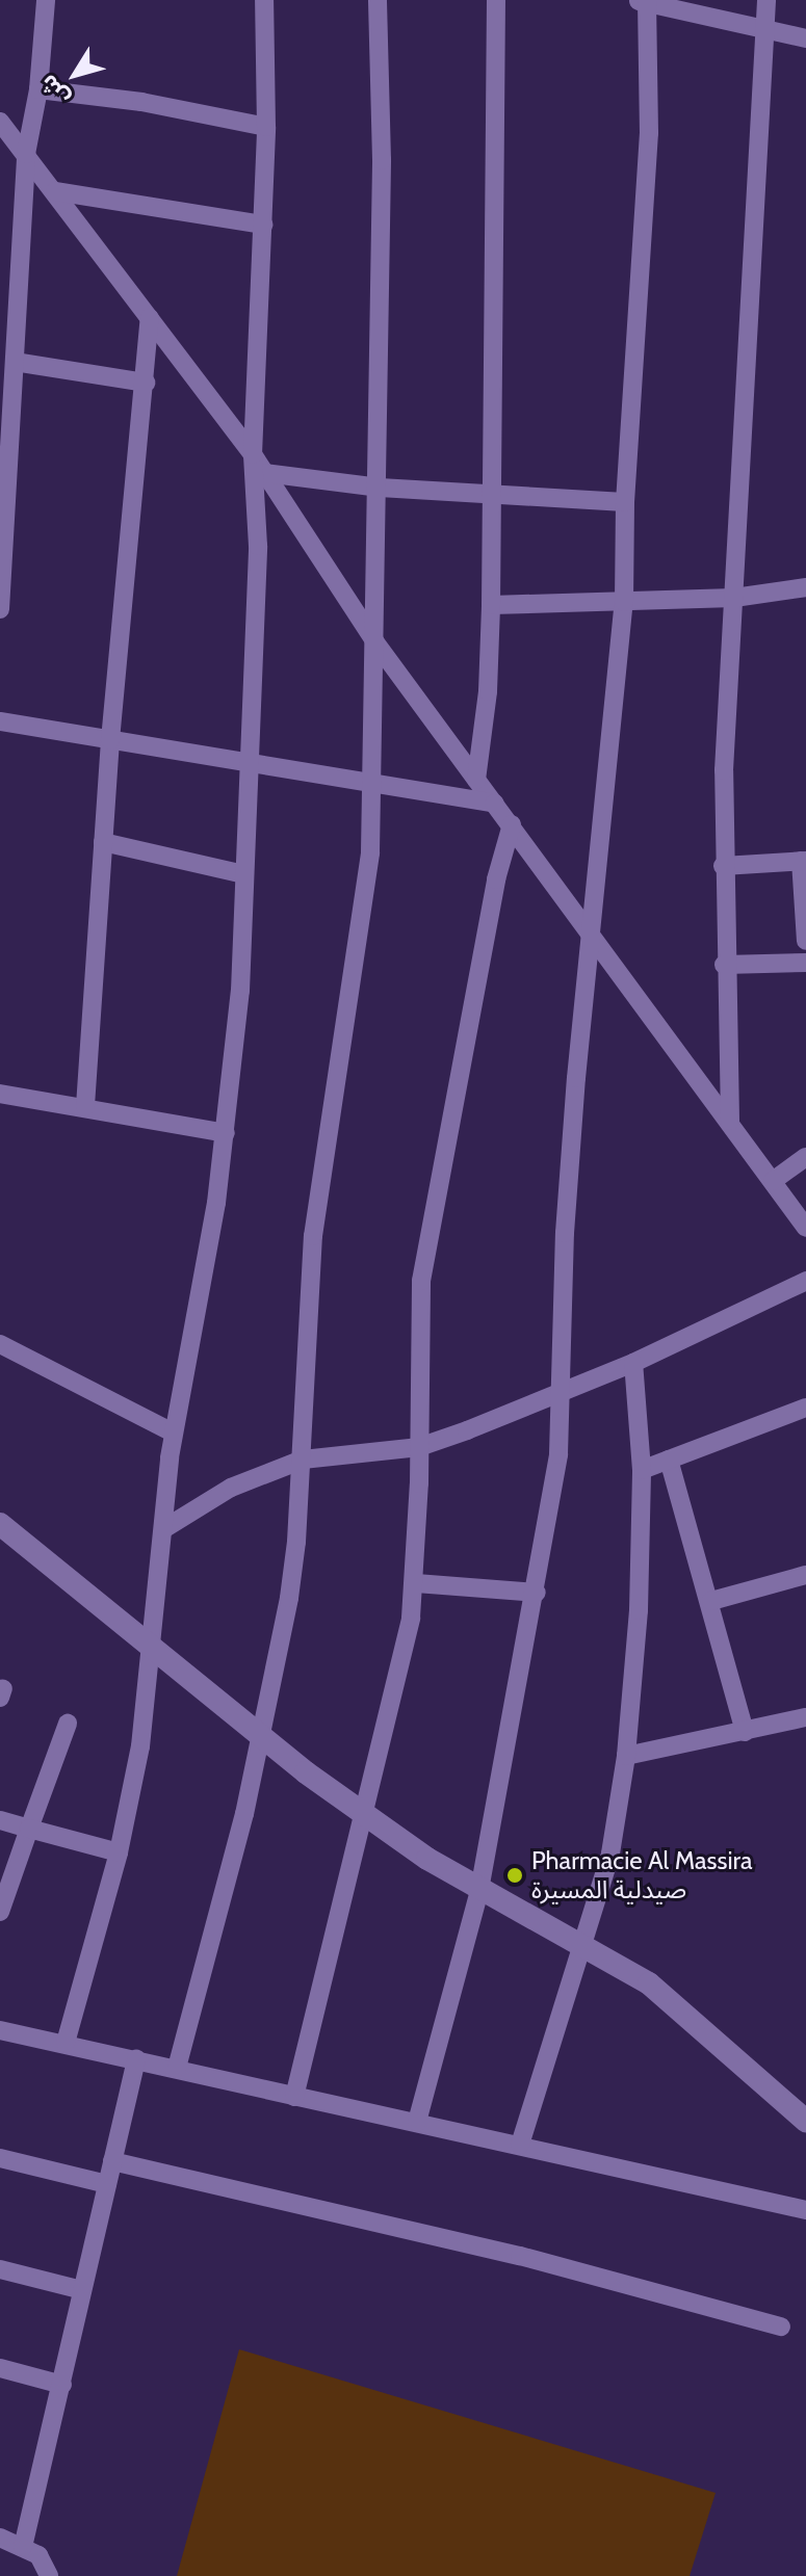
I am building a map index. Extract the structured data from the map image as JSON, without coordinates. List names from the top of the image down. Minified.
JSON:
{"places":["Pharmacie Al Massira صيدلية المسيرة"],"north":"bottom left"}
